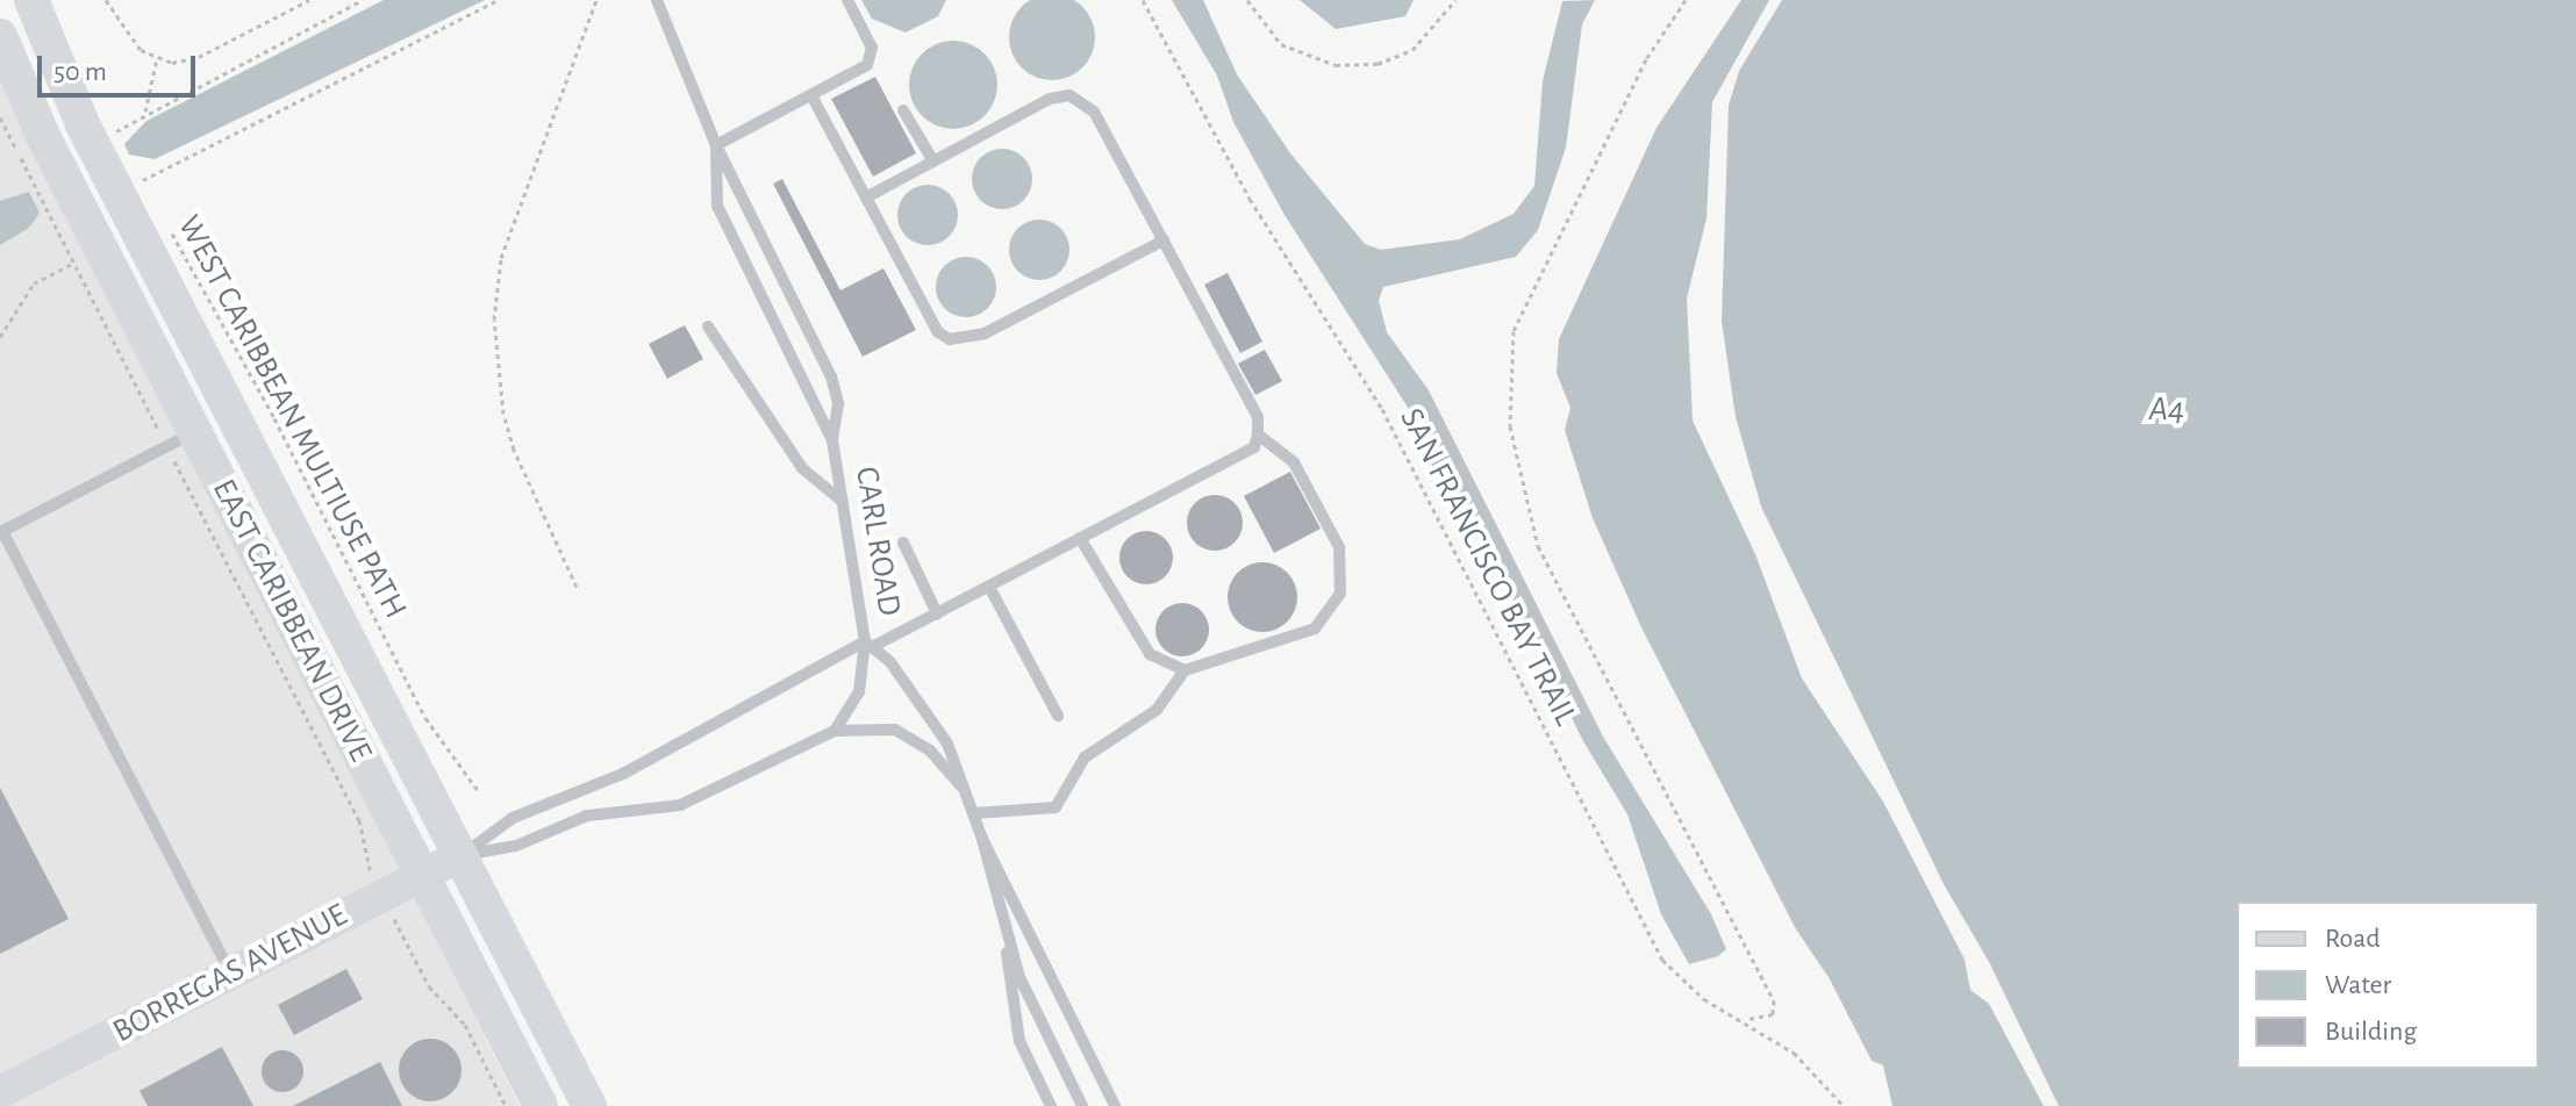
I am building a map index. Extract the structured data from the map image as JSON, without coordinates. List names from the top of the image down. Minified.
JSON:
{"streets":{"main road":["EAST CARIBBEAN DRIVE"],"street":["BORREGAS AVENUE"],"lane":["CARL ROAD"],"path":["WEST CARIBBEAN MULTIUSE PATH","SAN FRANCISCO BAY TRAIL"]},"crossings":[["CARL ROAD","BORREGAS AVENUE"],["EAST CARIBBEAN DRIVE","BORREGAS AVENUE"]],"water":["A4"],"legend":["Road","Water","Building"],"scale_bar":"50 m"}
